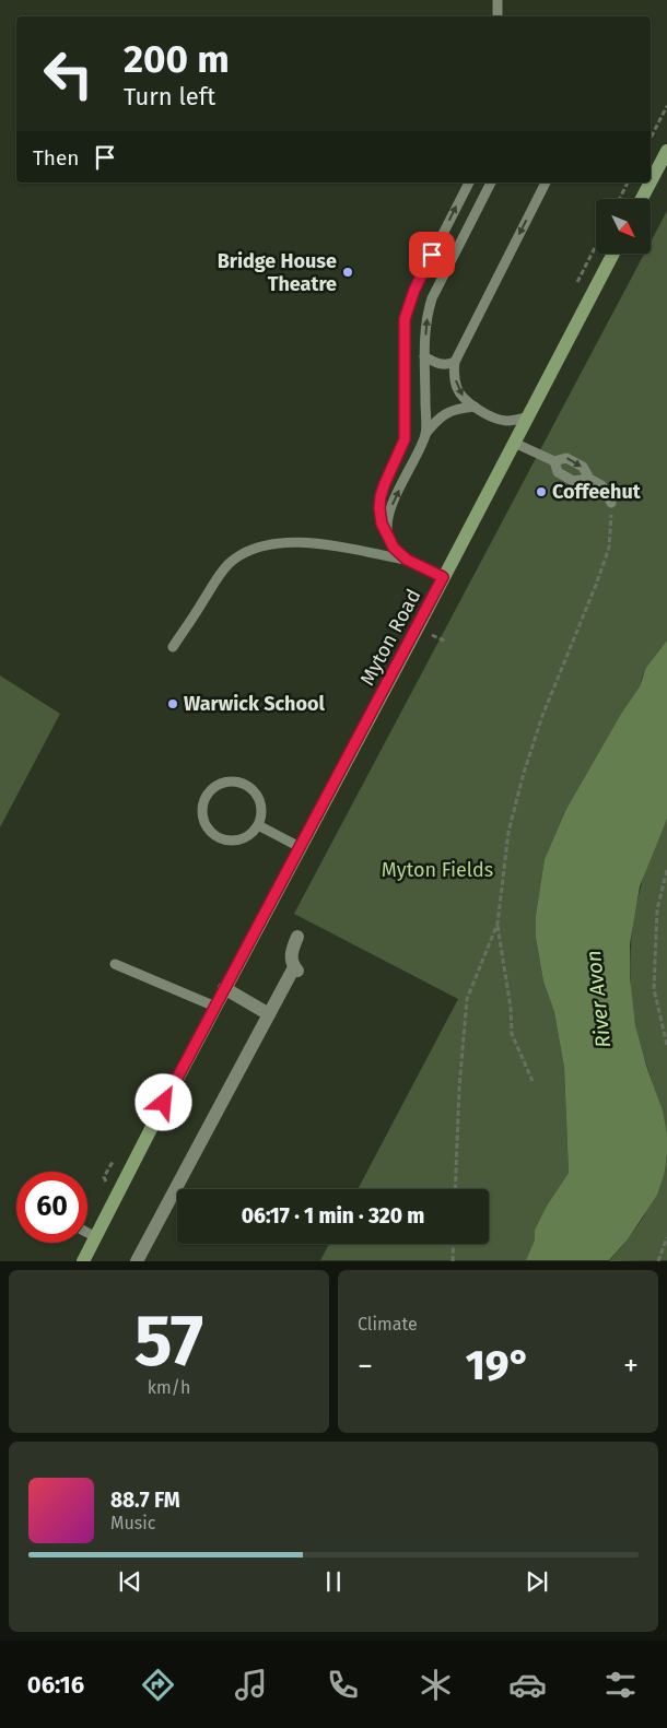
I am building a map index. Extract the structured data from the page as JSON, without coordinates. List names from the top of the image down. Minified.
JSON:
{"streets":{"main road":["Myton Road"]},"water":["River Avon"],"parks":["Myton Fields"],"places":["Bridge House Theatre","Coffeehut","Warwick School"],"north":"bottom right","page":{"turn":["200 m","Turn left"],"then":"Then","limit":"60","trip":"06:17 · 1 min · 320 m","tile":[["57","km/h"],"Climate"],"heat":["−","19°","+"],"song":["88.7 FM","Music"],"tabs":"06:16"}}
